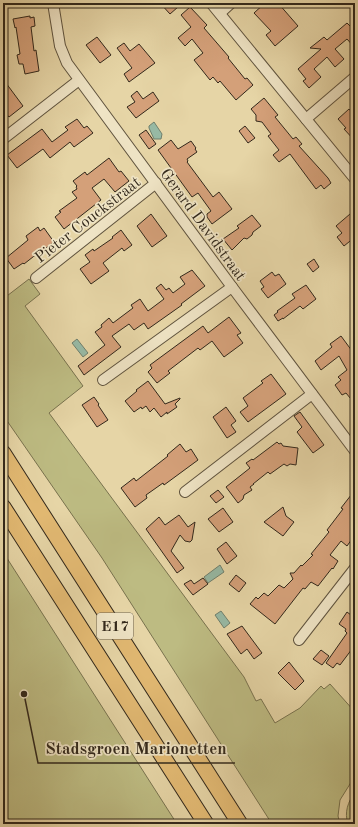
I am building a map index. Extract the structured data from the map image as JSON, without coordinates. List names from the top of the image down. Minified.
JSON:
{"streets":{"highway":["E17"],"street":["Pieter Couckstraat","Gerard Davidstraat"]},"crossings":[["Pieter Couckstraat","Gerard Davidstraat"]],"places":["Stadsgroen Marionetten"]}
